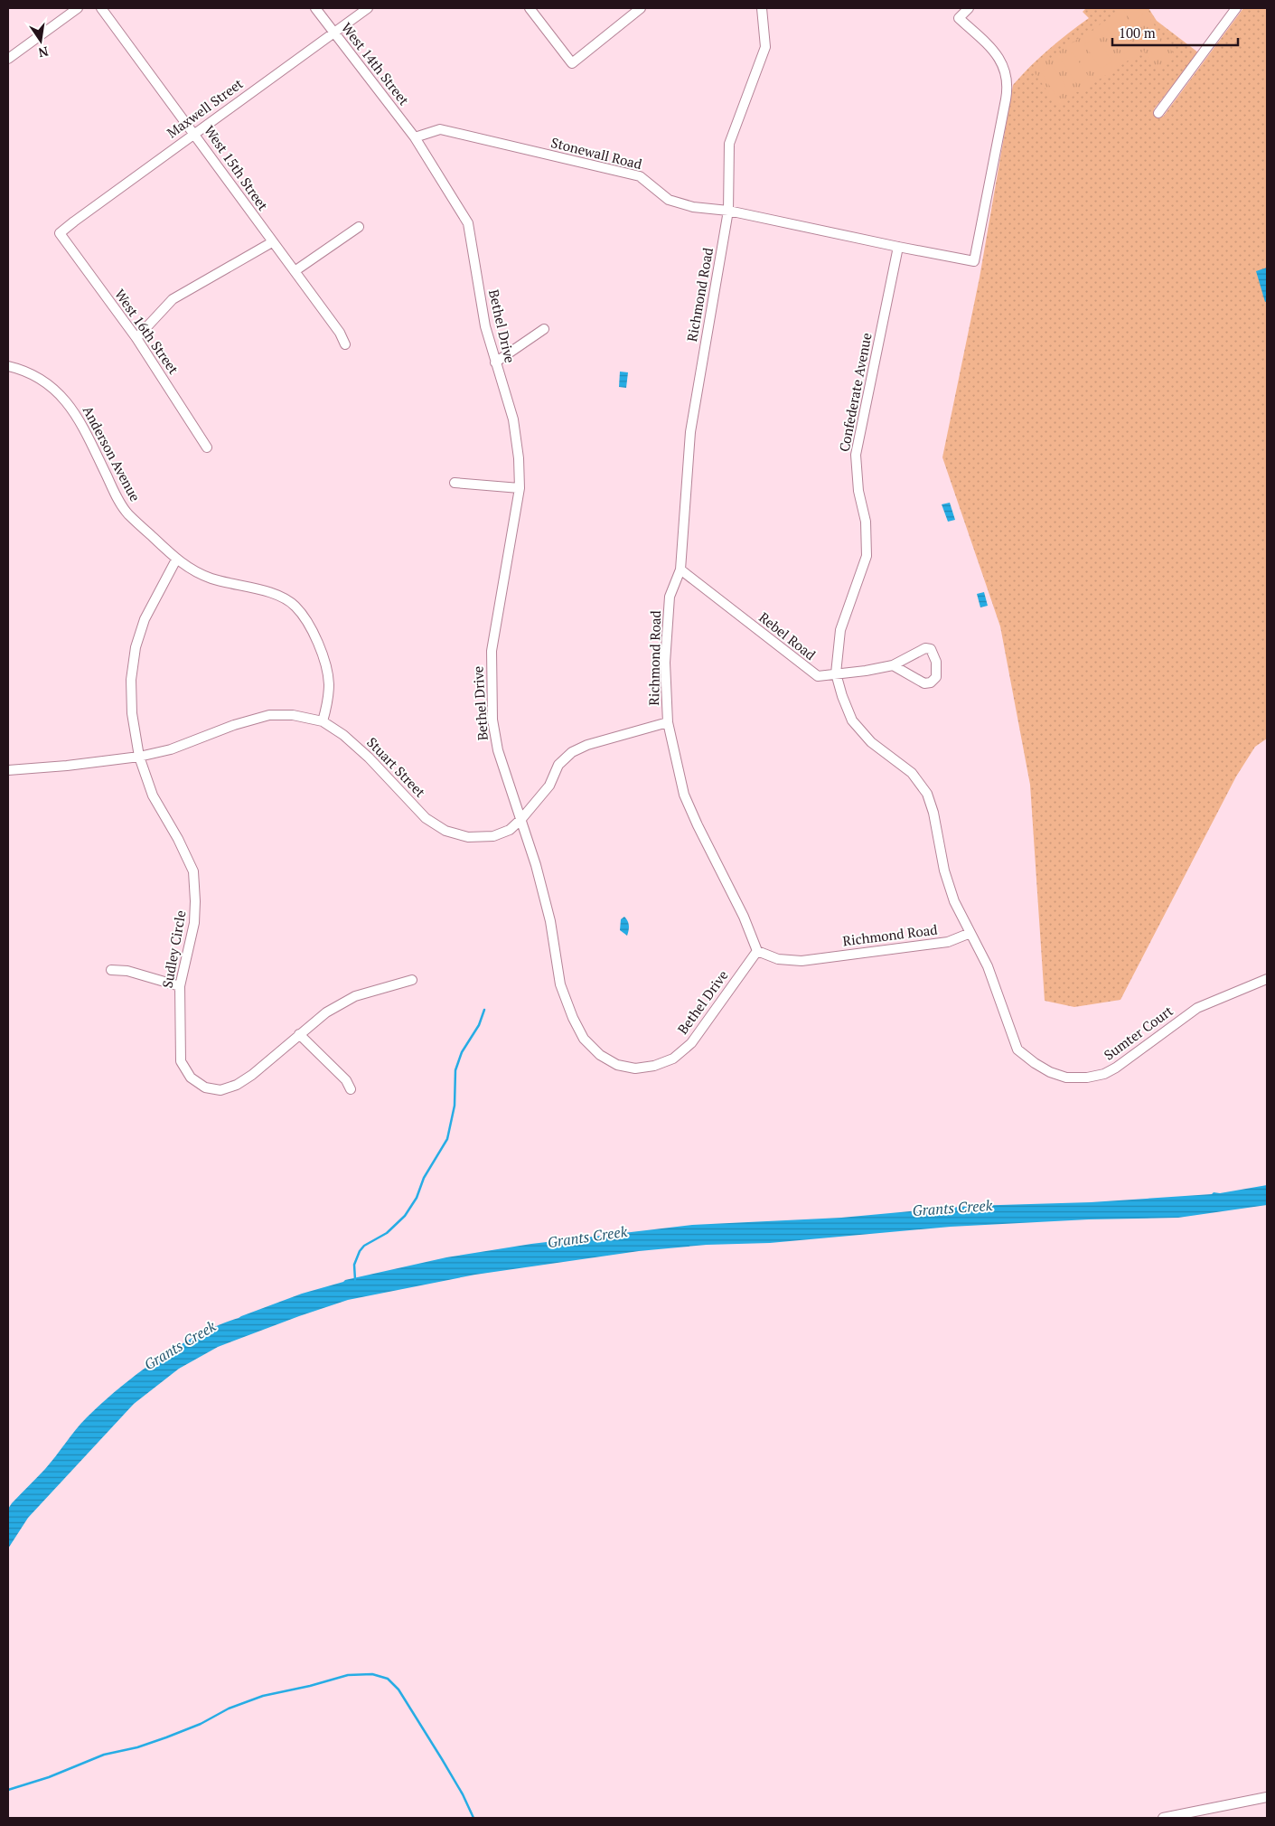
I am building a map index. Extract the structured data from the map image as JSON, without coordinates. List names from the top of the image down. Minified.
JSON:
{"streets":{"street":["West 14th Street","Maxwell Street","Stonewall Road","West 15th Street","Richmond Road","Bethel Drive","West 16th Street","Confederate Avenue","Anderson Avenue","Rebel Road","Stuart Street","Sudley Circle","Sumter Court"]},"crossings":[["West 14th Street","Maxwell Street"],["West 14th Street","Stonewall Road"],["West 14th Street","Bethel Drive"],["Maxwell Street","West 15th Street"],["Maxwell Street","West 16th Street"],["Stonewall Road","Richmond Road"],["Stonewall Road","Bethel Drive"],["Stonewall Road","Confederate Avenue"],["Richmond Road","Bethel Drive"],["Richmond Road","Confederate Avenue"],["Richmond Road","Rebel Road"],["Richmond Road","Stuart Street"],["Richmond Road","Sumter Court"],["Bethel Drive","Stuart Street"],["Confederate Avenue","Rebel Road"],["Confederate Avenue","Sumter Court"],["Anderson Avenue","Stuart Street"],["Anderson Avenue","Sudley Circle"],["Stuart Street","Sudley Circle"]],"water":["Grants Creek"],"scale_bar":"100 m","north":"bottom"}
